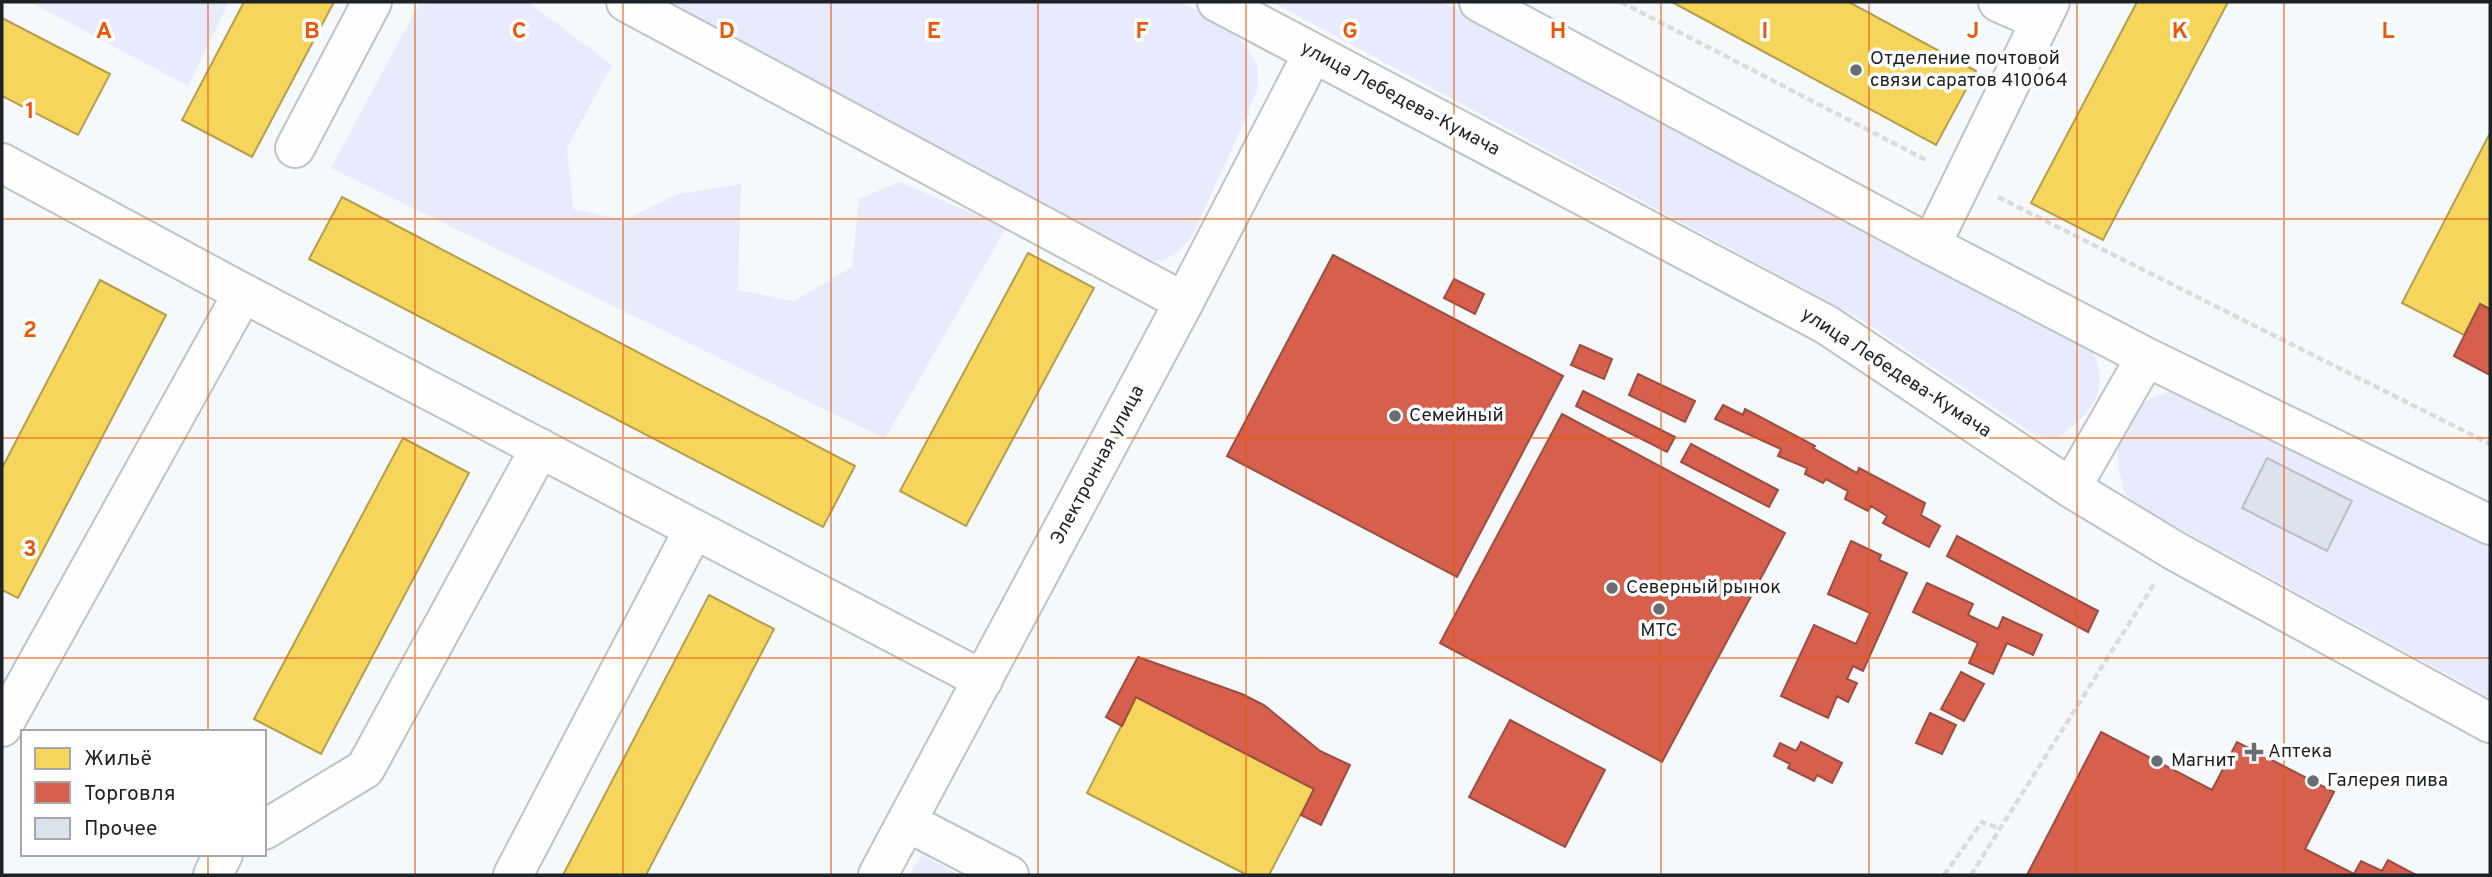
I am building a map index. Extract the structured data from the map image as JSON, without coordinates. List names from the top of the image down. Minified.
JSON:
{"streets":{"street":["улица Лебедева-Кумача","Электронная улица"]},"crossings":[["улица Лебедева-Кумача","Электронная улица"]],"places":{"other":["Отделение почтовой связи саратов 410064","Семейный","Северный рынок","МТС","Магнит","Галерея пива"],"health":["Аптека"]},"legend":["Жильё","Торговля","Прочее"],"grid":{"columns":["A","B","C","D","E","F","G","H","I","J","K","L"],"rows":["1","2","3"]}}
